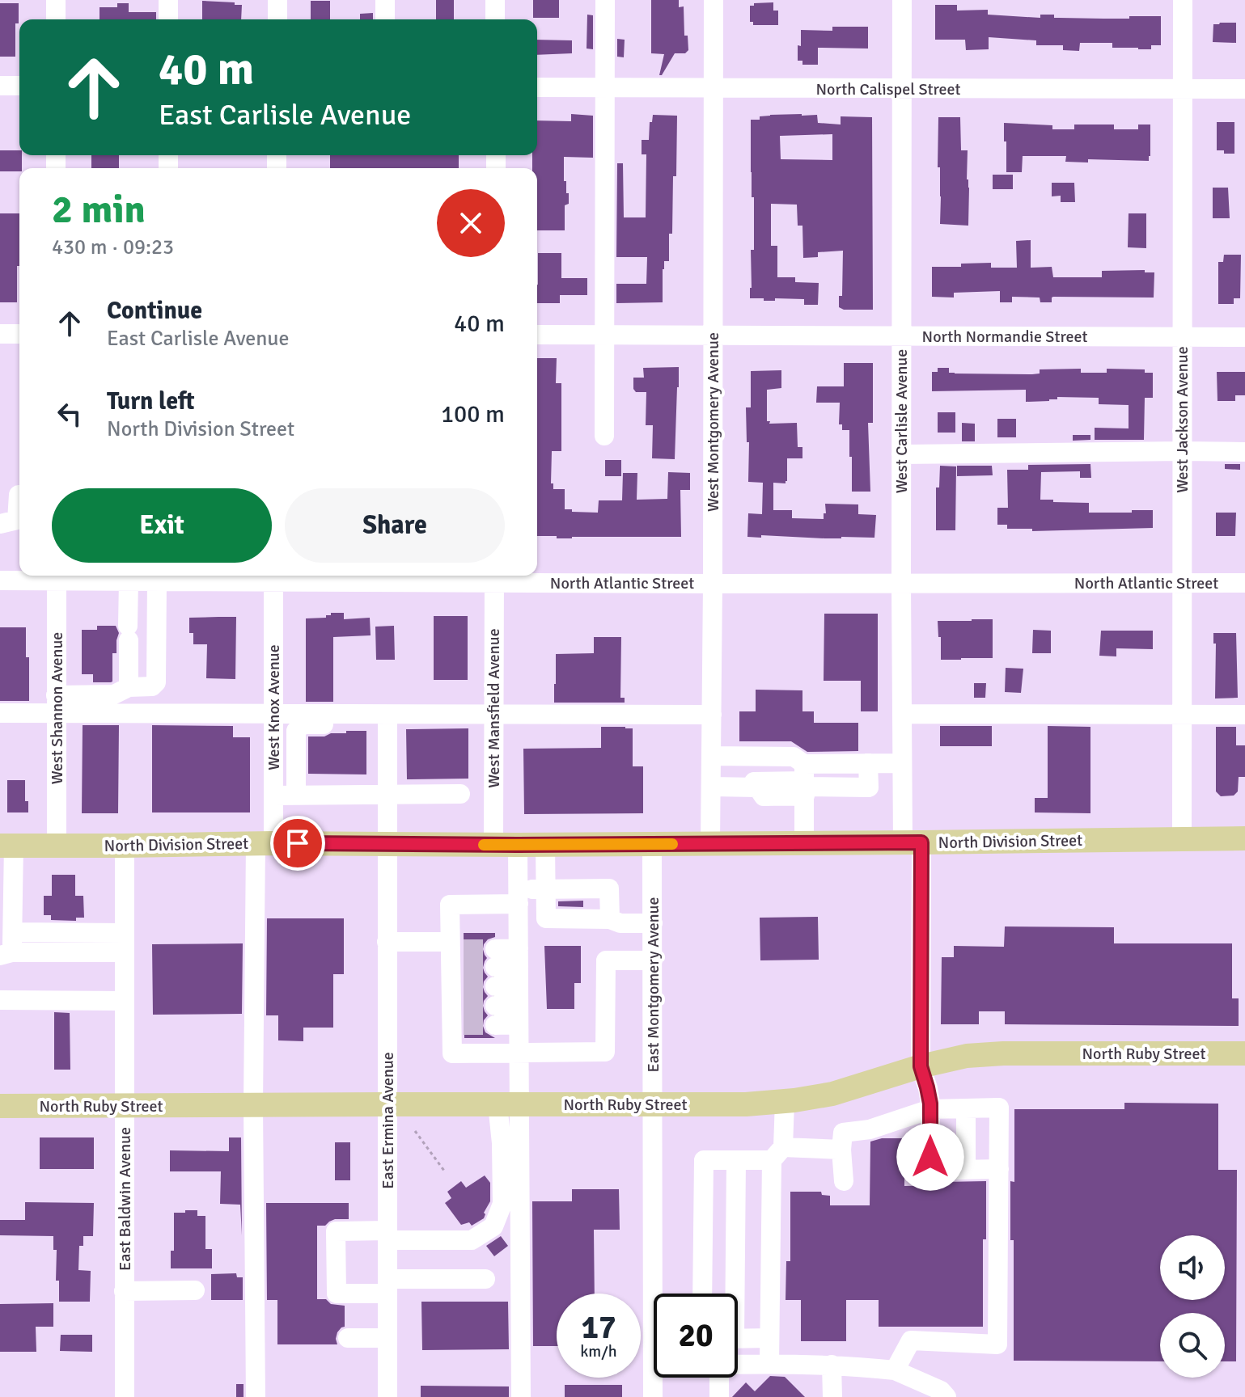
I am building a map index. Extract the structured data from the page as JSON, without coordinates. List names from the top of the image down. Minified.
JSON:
{"streets":{"main road":["North Division Street","North Ruby Street"],"street":["North Calispel Street","North Normandie Street","West Jackson Avenue","West Carlisle Avenue","West Montgomery Avenue","North Atlantic Street","West Knox Avenue","West Shannon Avenue","West Mansfield Avenue","East Montgomery Avenue","East Ermina Avenue","East Baldwin Avenue"]},"crossings":[["North Calispel Street","West Jackson Avenue"],["North Calispel Street","West Carlisle Avenue"],["North Calispel Street","West Montgomery Avenue"],["North Normandie Street","West Jackson Avenue"],["North Normandie Street","West Carlisle Avenue"],["North Normandie Street","West Montgomery Avenue"],["West Jackson Avenue","North Atlantic Street"],["West Jackson Avenue","North Division Street"],["West Carlisle Avenue","North Atlantic Street"],["West Carlisle Avenue","North Division Street"],["West Carlisle Avenue","North Ruby Street"],["West Montgomery Avenue","North Atlantic Street"],["West Montgomery Avenue","North Division Street"],["North Atlantic Street","West Knox Avenue"],["North Atlantic Street","West Shannon Avenue"],["North Atlantic Street","West Mansfield Avenue"],["West Knox Avenue","North Division Street"],["West Knox Avenue","North Ruby Street"],["West Shannon Avenue","North Division Street"],["West Mansfield Avenue","North Division Street"],["North Division Street","East Montgomery Avenue"],["North Division Street","East Ermina Avenue"],["North Division Street","East Baldwin Avenue"],["East Montgomery Avenue","North Ruby Street"],["North Ruby Street","East Ermina Avenue"],["North Ruby Street","East Baldwin Avenue"]],"page":{"turn":["40 m","East Carlisle Avenue"],"heading":["2 min","430 m · 09:23"],"list":[{"name":"Continue","note":"East Carlisle Avenue","value":"40 m"},{"name":"Turn left","note":"North Division Street","value":"100 m"}],"buttons":["Exit","Share"],"speed":"17 km/h","limit":"20"}}
